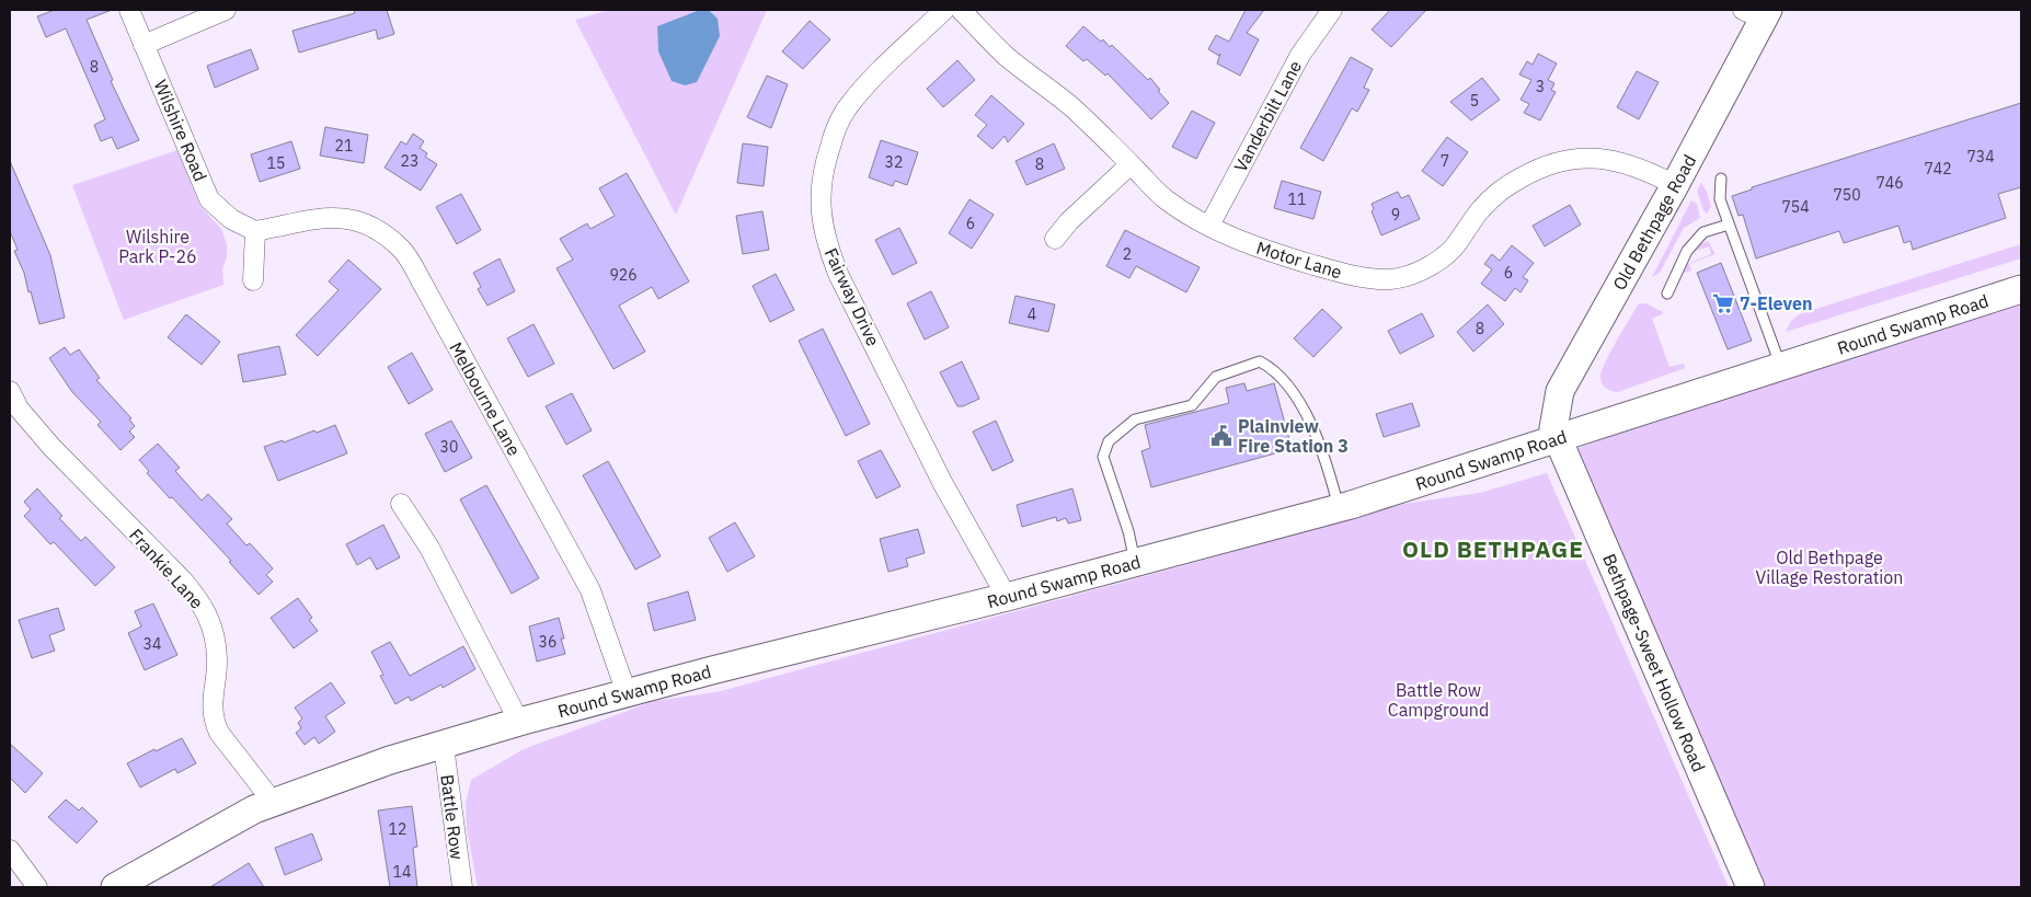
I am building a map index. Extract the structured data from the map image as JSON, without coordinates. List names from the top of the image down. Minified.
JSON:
{"streets":{"main road":["Old Bethpage Road","Round Swamp Road","Bethpage-Sweet Hollow Road"],"street":["Vanderbilt Lane","Wilshire Road","Motor Lane","Fairway Drive","Melbourne Lane","Frankie Lane","Battle Row"]},"crossings":[["Vanderbilt Lane","Motor Lane"],["Wilshire Road","Melbourne Lane"],["Old Bethpage Road","Motor Lane"],["Old Bethpage Road","Round Swamp Road"],["Old Bethpage Road","Bethpage-Sweet Hollow Road"],["Fairway Drive","Round Swamp Road"],["Round Swamp Road","Melbourne Lane"],["Round Swamp Road","Frankie Lane"],["Round Swamp Road","Bethpage-Sweet Hollow Road"],["Round Swamp Road","Battle Row"]],"districts":["OLD BETHPAGE"],"parks":["Wilshire Park P-26","Old Bethpage Village Restoration","Battle Row Campground"],"places":{"supermarket":["7-Eleven"],"public building":["Plainview Fire Station 3"]},"house_numbers":["8","3","5","21","734","23","7","32","15","8","742","746","750","11","754","9","6","2","6","926","4","8","30","36","34","12","14"]}
